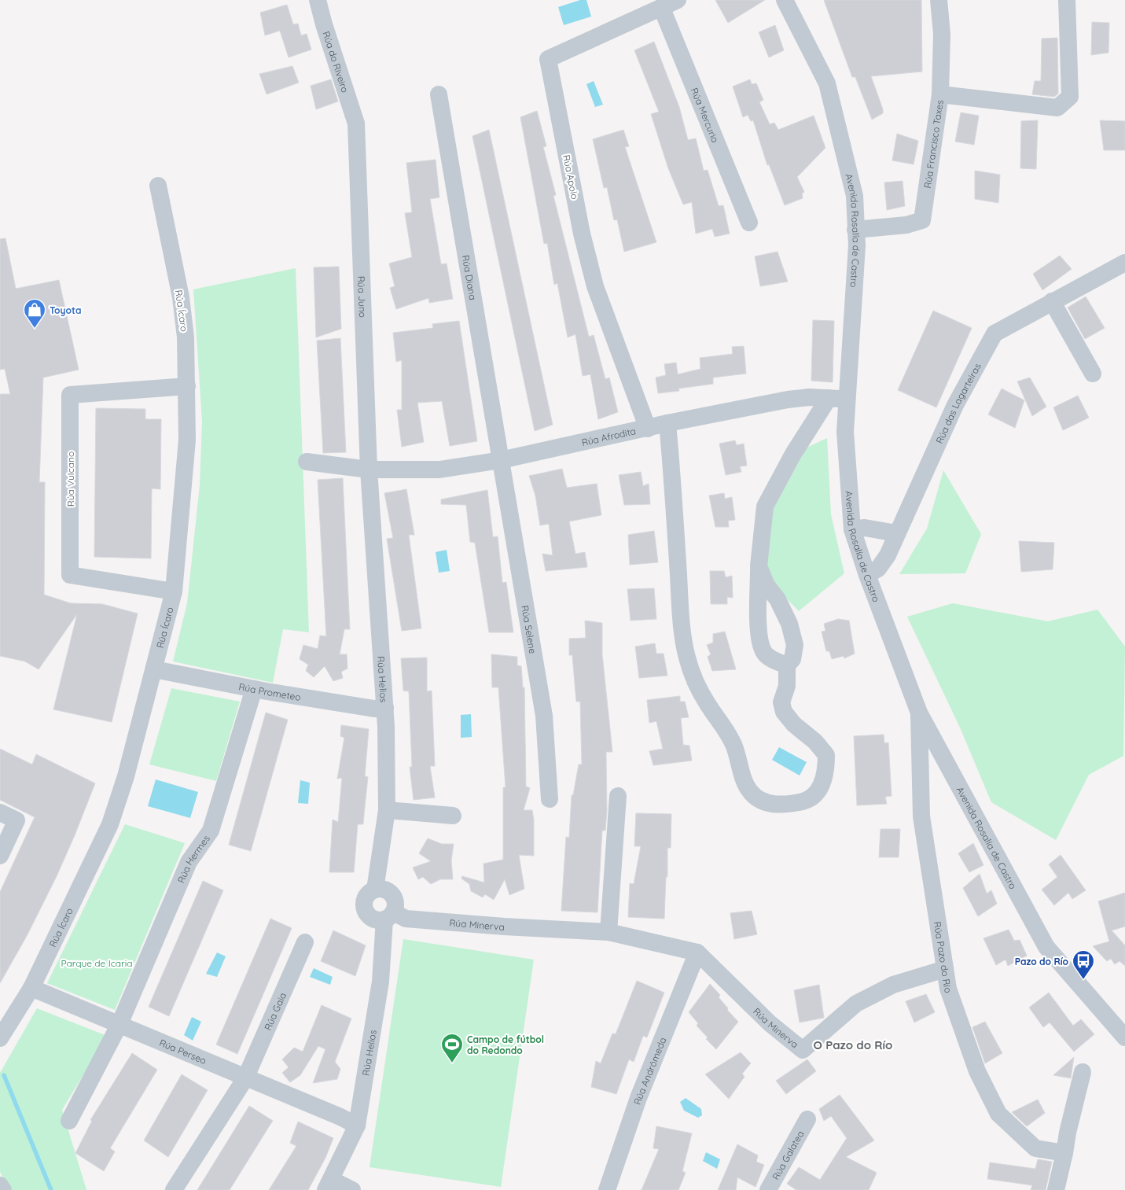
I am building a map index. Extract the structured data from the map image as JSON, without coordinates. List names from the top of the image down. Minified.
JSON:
{"streets":{"street":["Rúa do Riveiro","Rúa Mercurio","Rúa Francisco Taxes","Rúa Apolo","Avenida Rosalía de Castro","Rúa Diana","Rúa Juno","Rúa Ícaro","Rúa das Lagarteiras","Rúa Afrodita","Rúa Vulcano","Rúa Selene","Rúa Helios","Rúa Prometeo","Rúa Hermes","Rúa Minerva","Rúa Pazo do Río","Rúa Gaia","Rúa Perseo","Rúa Andrómeda","Rúa Galatea"]},"crossings":[["Rúa do Riveiro","Rúa Juno"],["Rúa Mercurio","Rúa Apolo"],["Rúa Francisco Taxes","Avenida Rosalía de Castro"],["Rúa Apolo","Rúa Afrodita"],["Avenida Rosalía de Castro","Rúa das Lagarteiras"],["Avenida Rosalía de Castro","Rúa Afrodita"],["Avenida Rosalía de Castro","Rúa Pazo do Río"],["Rúa Diana","Rúa Afrodita"],["Rúa Diana","Rúa Selene"],["Rúa Juno","Rúa Afrodita"],["Rúa Juno","Rúa Helios"],["Rúa Ícaro","Rúa Vulcano"],["Rúa Ícaro","Rúa Prometeo"],["Rúa Ícaro","Rúa Perseo"],["Rúa Afrodita","Rúa Selene"],["Rúa Afrodita","Rúa Helios"],["Rúa Helios","Rúa Prometeo"],["Rúa Helios","Rúa Minerva"],["Rúa Helios","Rúa Perseo"],["Rúa Prometeo","Rúa Hermes"],["Rúa Hermes","Rúa Perseo"],["Rúa Minerva","Rúa Pazo do Río"],["Rúa Minerva","Rúa Andrómeda"],["Rúa Gaia","Rúa Perseo"]],"districts":["O Pazo do Río"],"parks":["Parque de Icaria"],"places":{"shop":["Toyota"],"bus stop":["Pazo do Río"],"sports":["Campo de fútbol do Redondo"]}}
